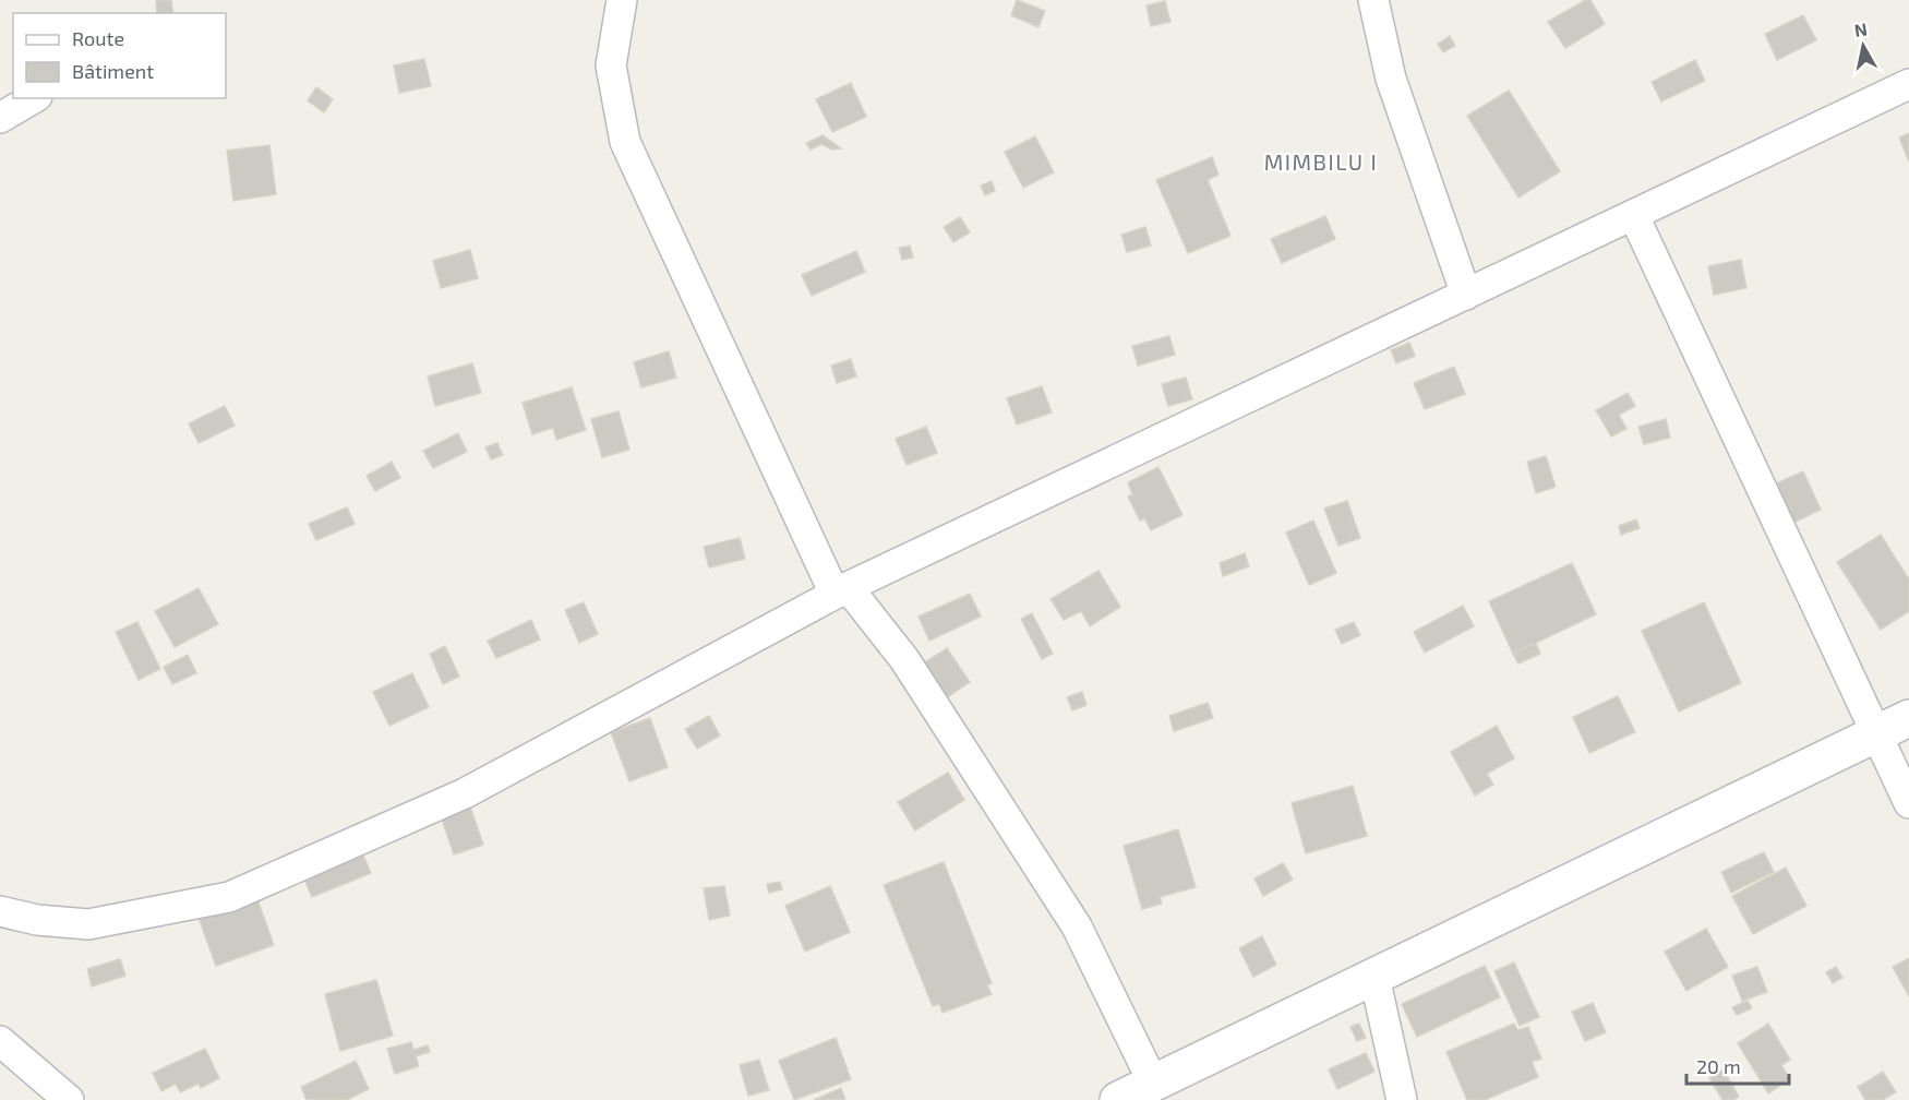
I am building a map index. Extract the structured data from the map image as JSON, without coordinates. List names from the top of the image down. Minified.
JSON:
{"districts":["MIMBILU I"],"legend":["Route","Bâtiment"],"scale_bar":"20 m","north":"top"}
